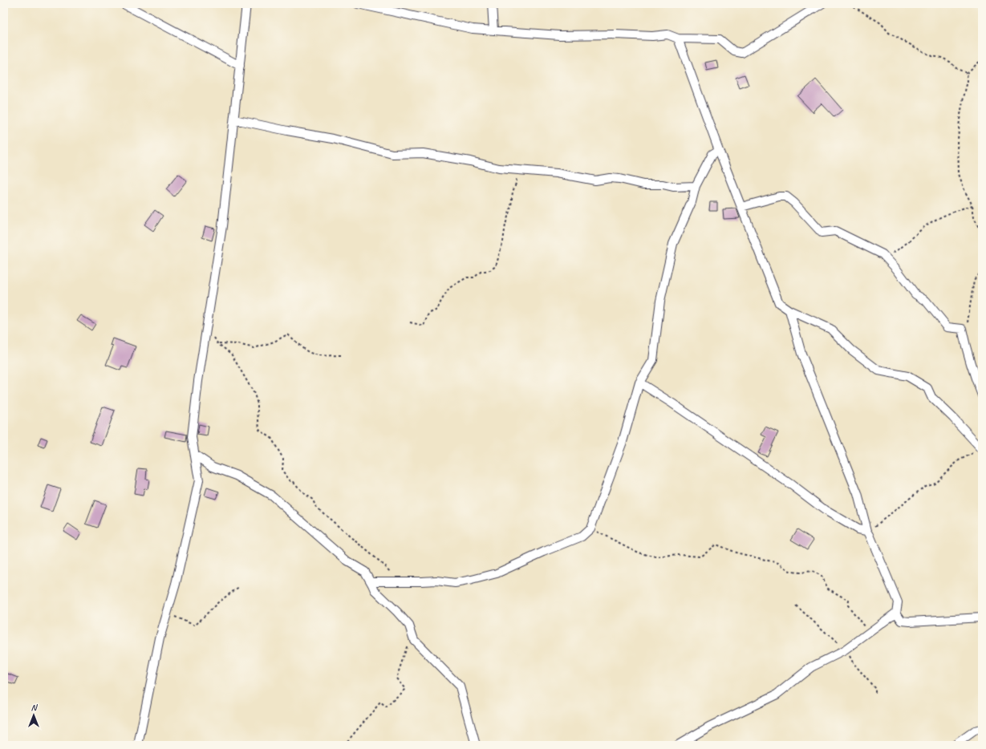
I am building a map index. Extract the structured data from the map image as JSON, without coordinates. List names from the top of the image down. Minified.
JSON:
{"north":"top"}
